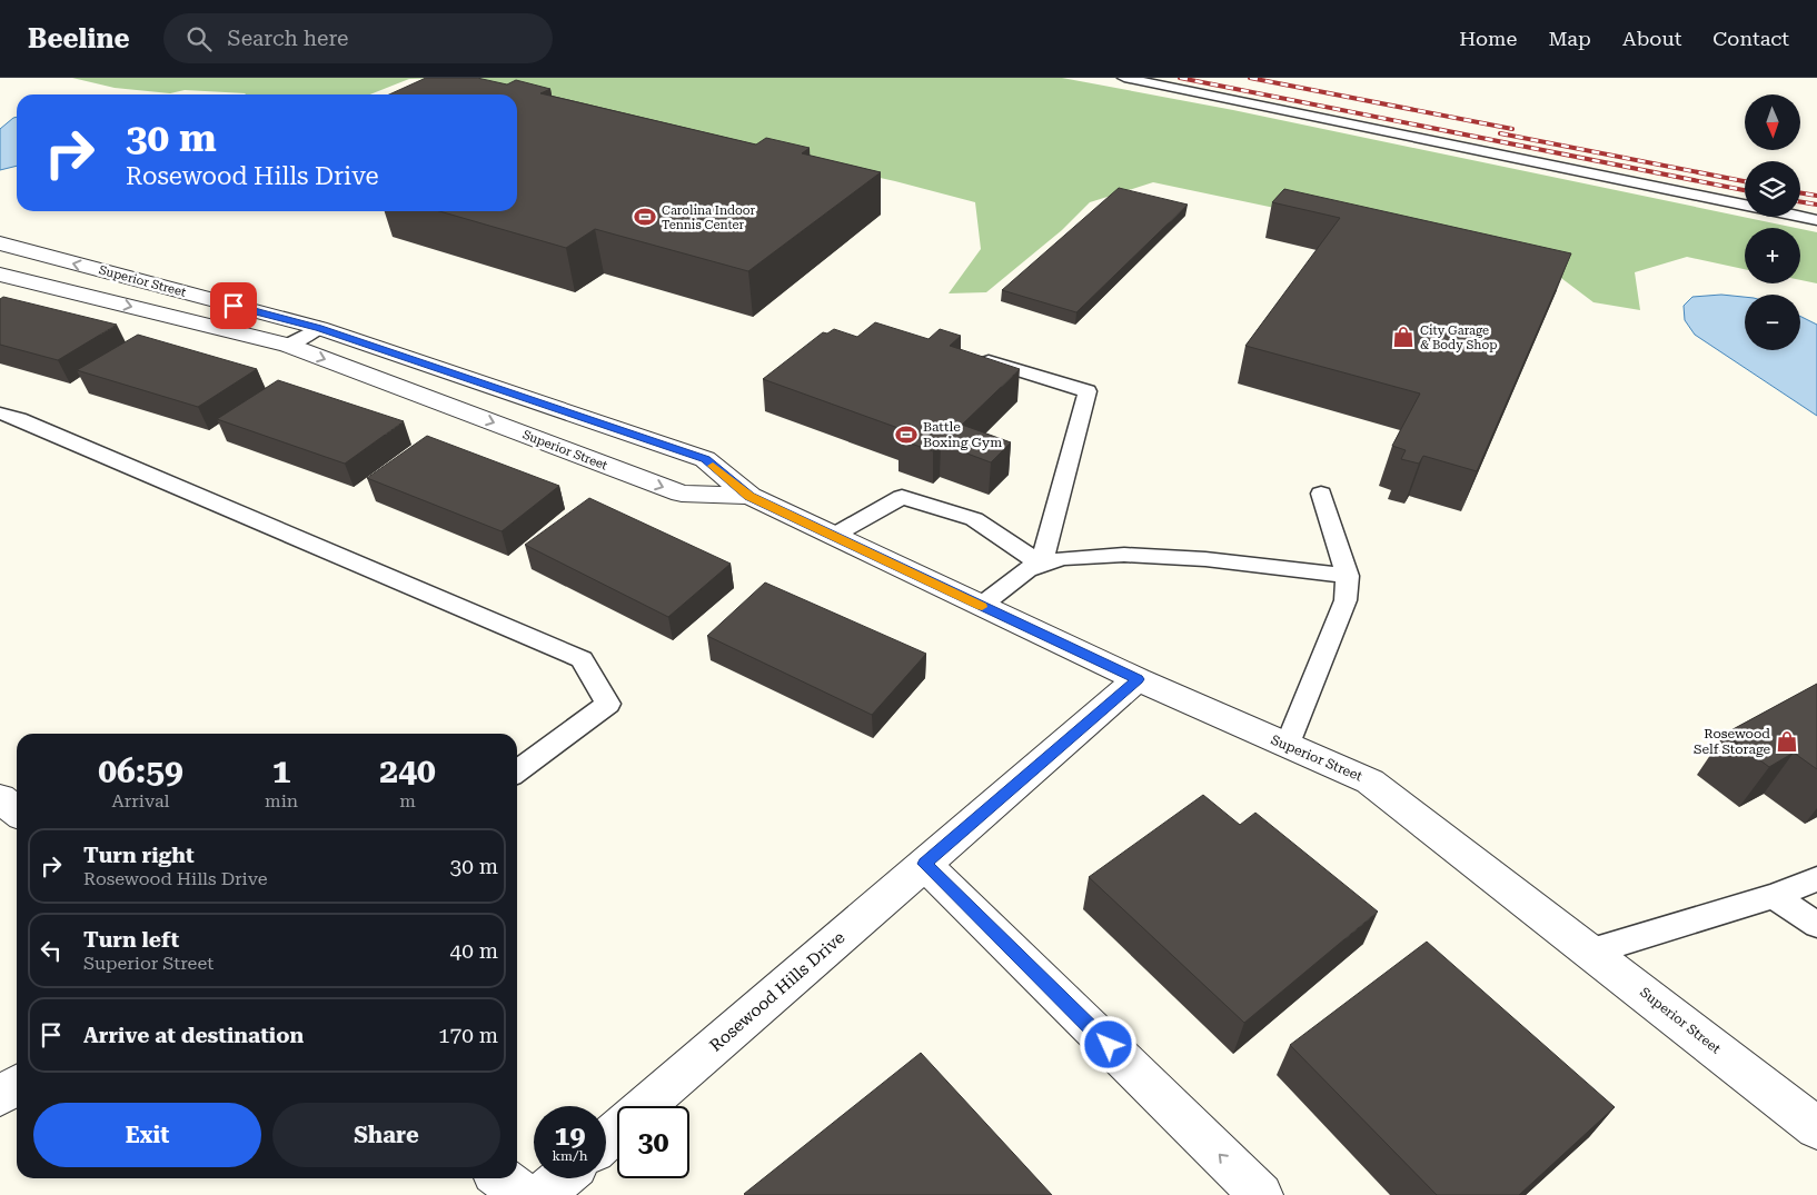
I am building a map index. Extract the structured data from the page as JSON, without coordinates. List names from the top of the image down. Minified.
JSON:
{"streets":{"street":["Superior Street","Rosewood Hills Drive"]},"crossings":[["Superior Street","Rosewood Hills Drive"]],"places":{"sports":["Carolina Indoor Tennis Center","Battle Boxing Gym"],"shop":["City Garage & Body Shop","Rosewood Self Storage"]},"north":"bottom","page":{"header":"Beeline","search":"Search here","nav":["Home","Map","About","Contact"],"map_buttons":["+","−"],"turn":["30 m","Rosewood Hills Drive"],"eta":["06:59","Arrival","1","min","240","m"],"list":[{"name":"Turn right","note":"Rosewood Hills Drive","value":"30 m"},{"name":"Turn left","note":"Superior Street","value":"40 m"},{"name":"Arrive at destination","value":"170 m"}],"buttons":["Exit","Share"],"speed":"19 km/h","limit":"30"}}
